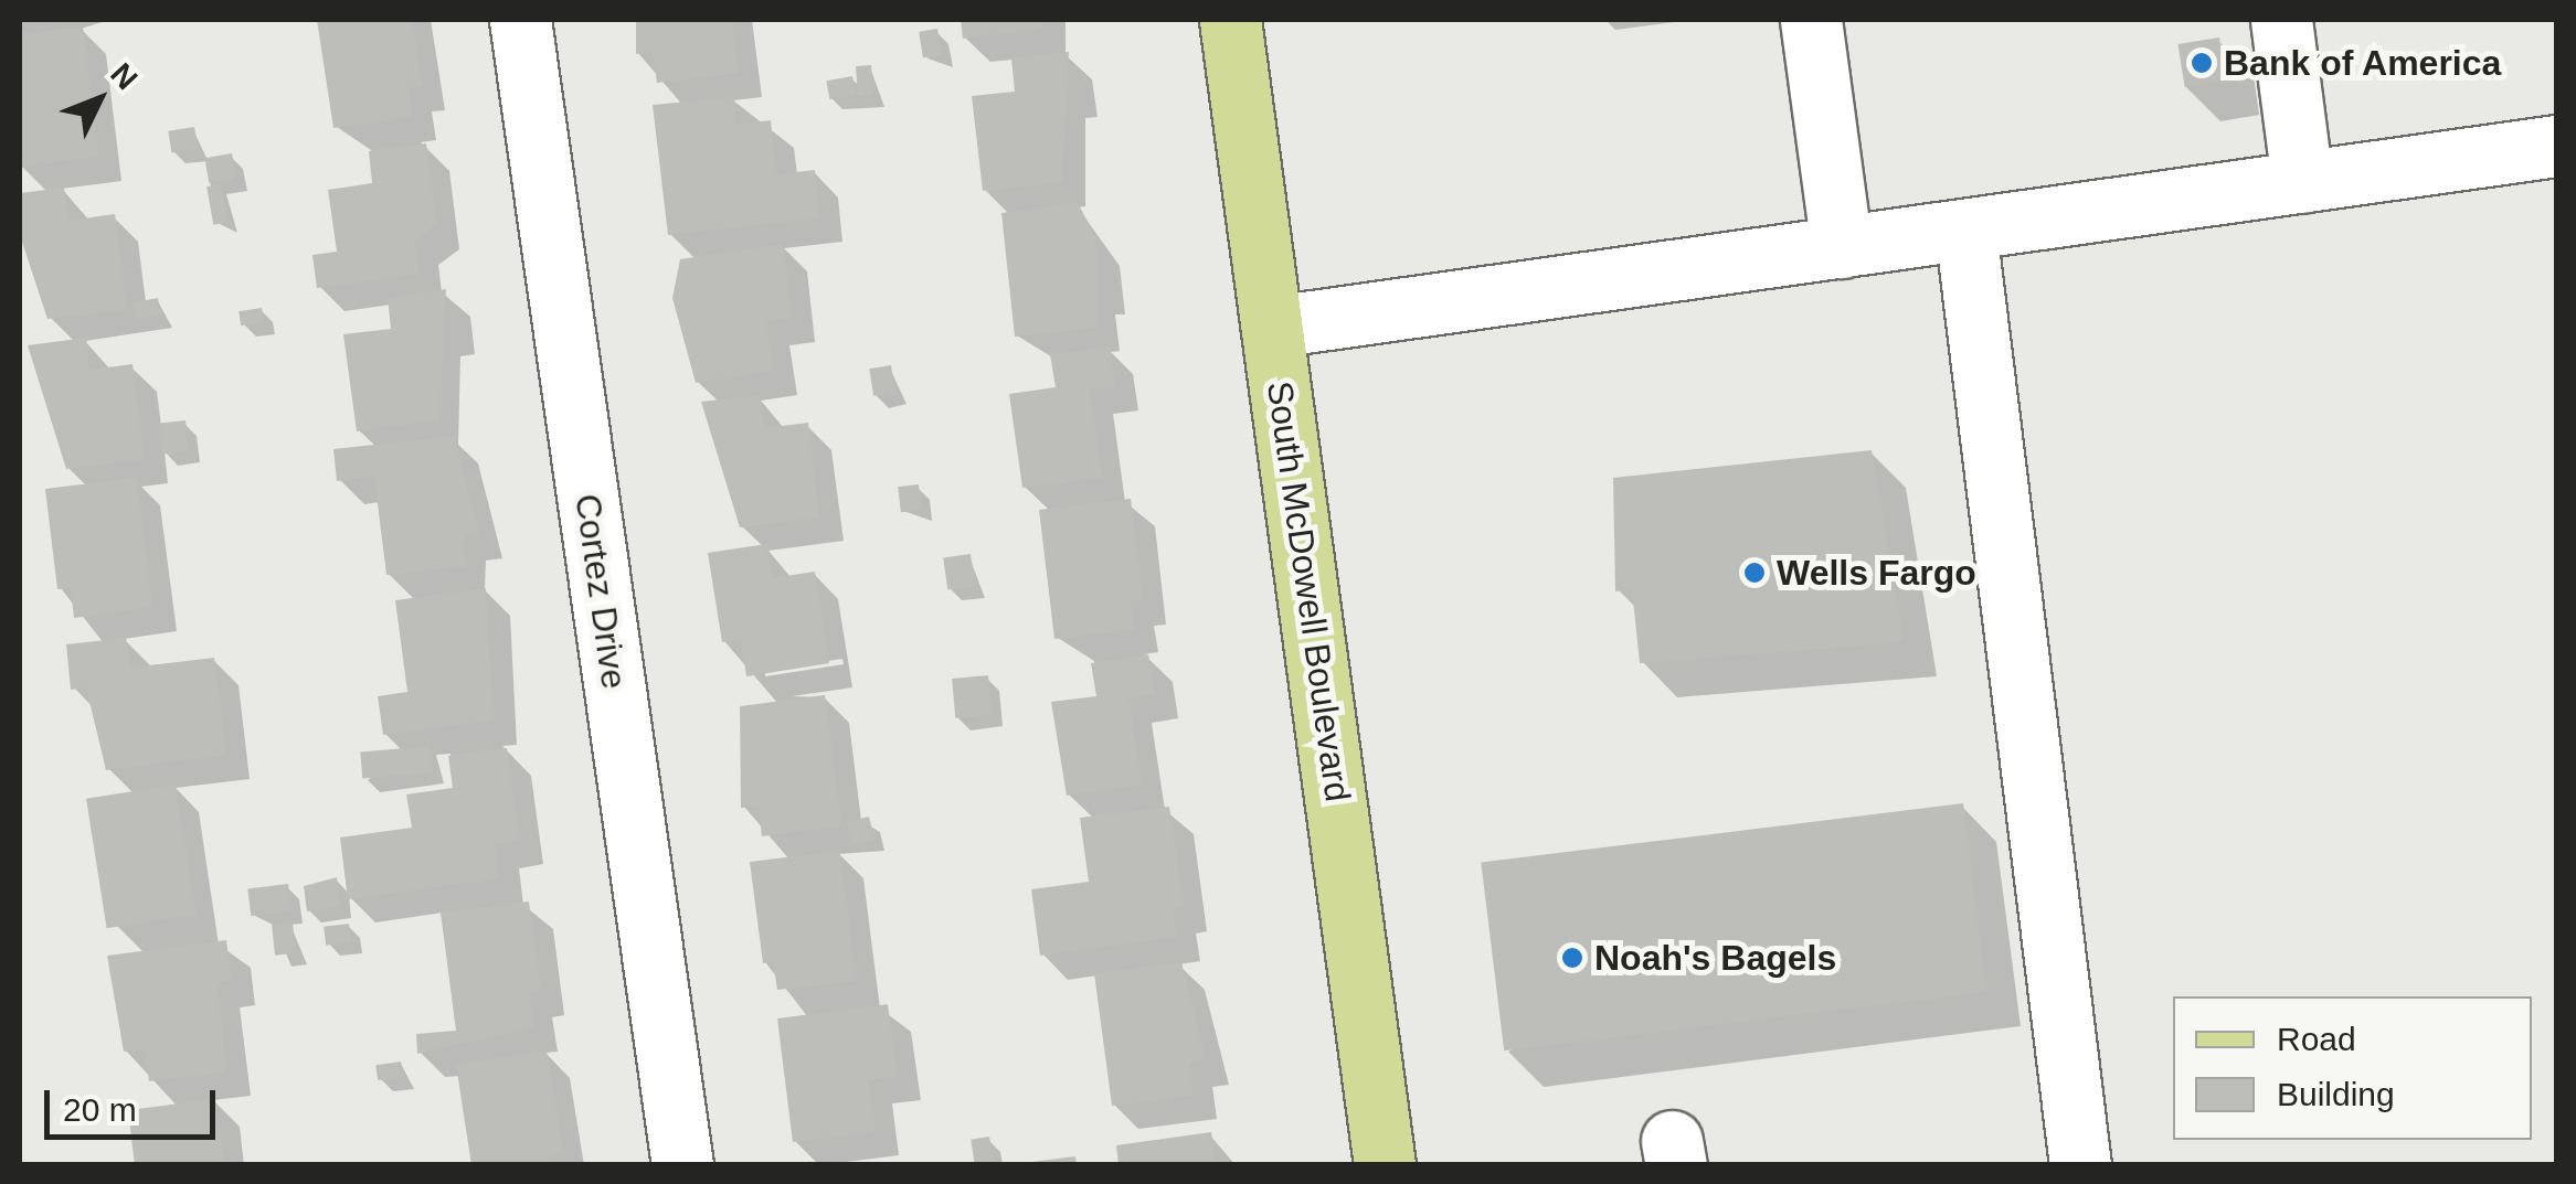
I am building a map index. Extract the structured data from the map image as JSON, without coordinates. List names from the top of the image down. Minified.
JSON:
{"streets":{"main road":["South McDowell Boulevard"],"street":["Cortez Drive"]},"places":["Bank of America","Wells Fargo","Noah's Bagels"],"legend":["Road","Building"],"scale_bar":"20 m","north":"top right"}
